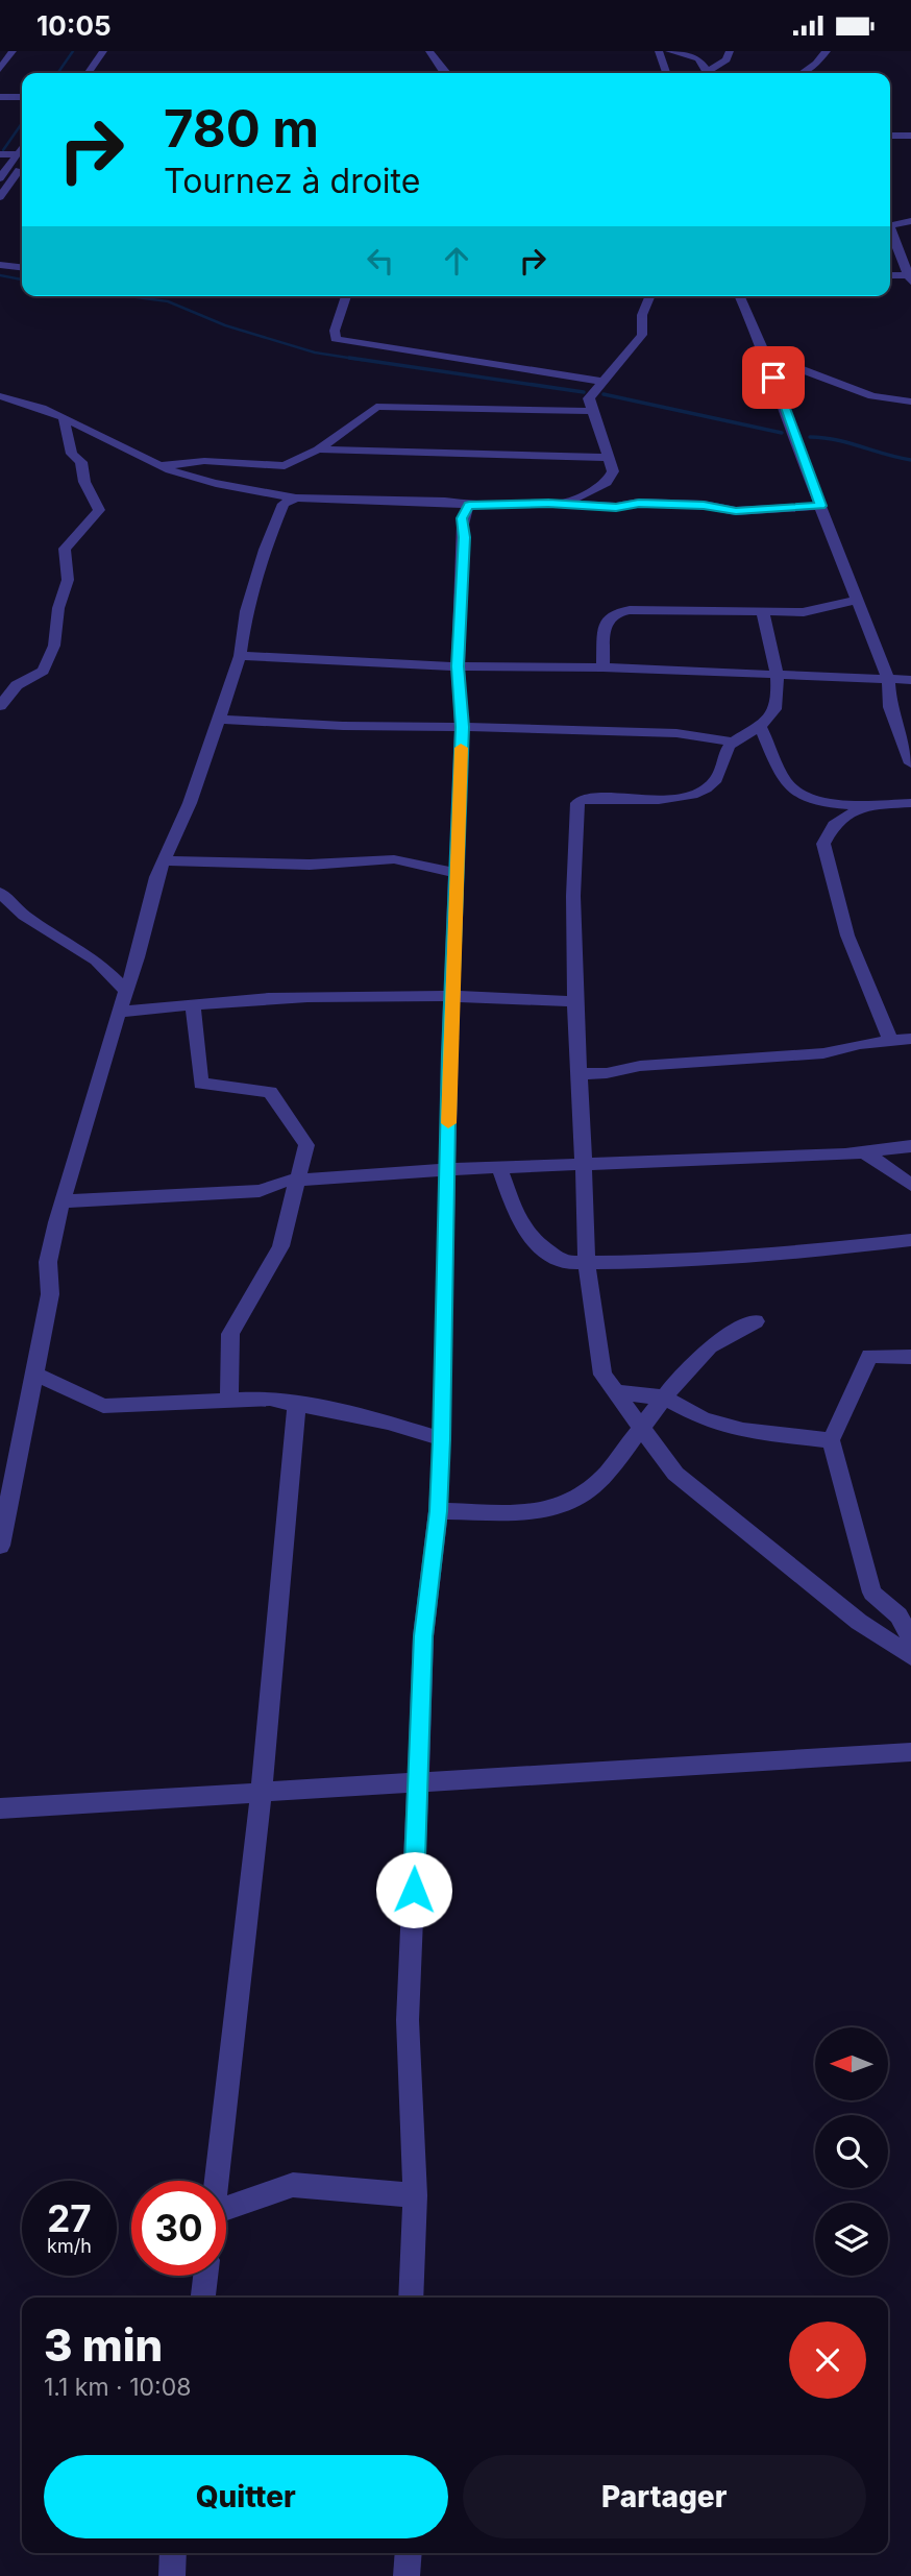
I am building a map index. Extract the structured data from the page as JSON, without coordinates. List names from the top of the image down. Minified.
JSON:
{"north":"left","page":{"status":"10:05","turn":["780 m","Tournez à droite"],"speed":"27 km/h","limit":"30","heading":["3 min","1.1 km · 10:08"],"buttons":["Quitter","Partager"]}}
